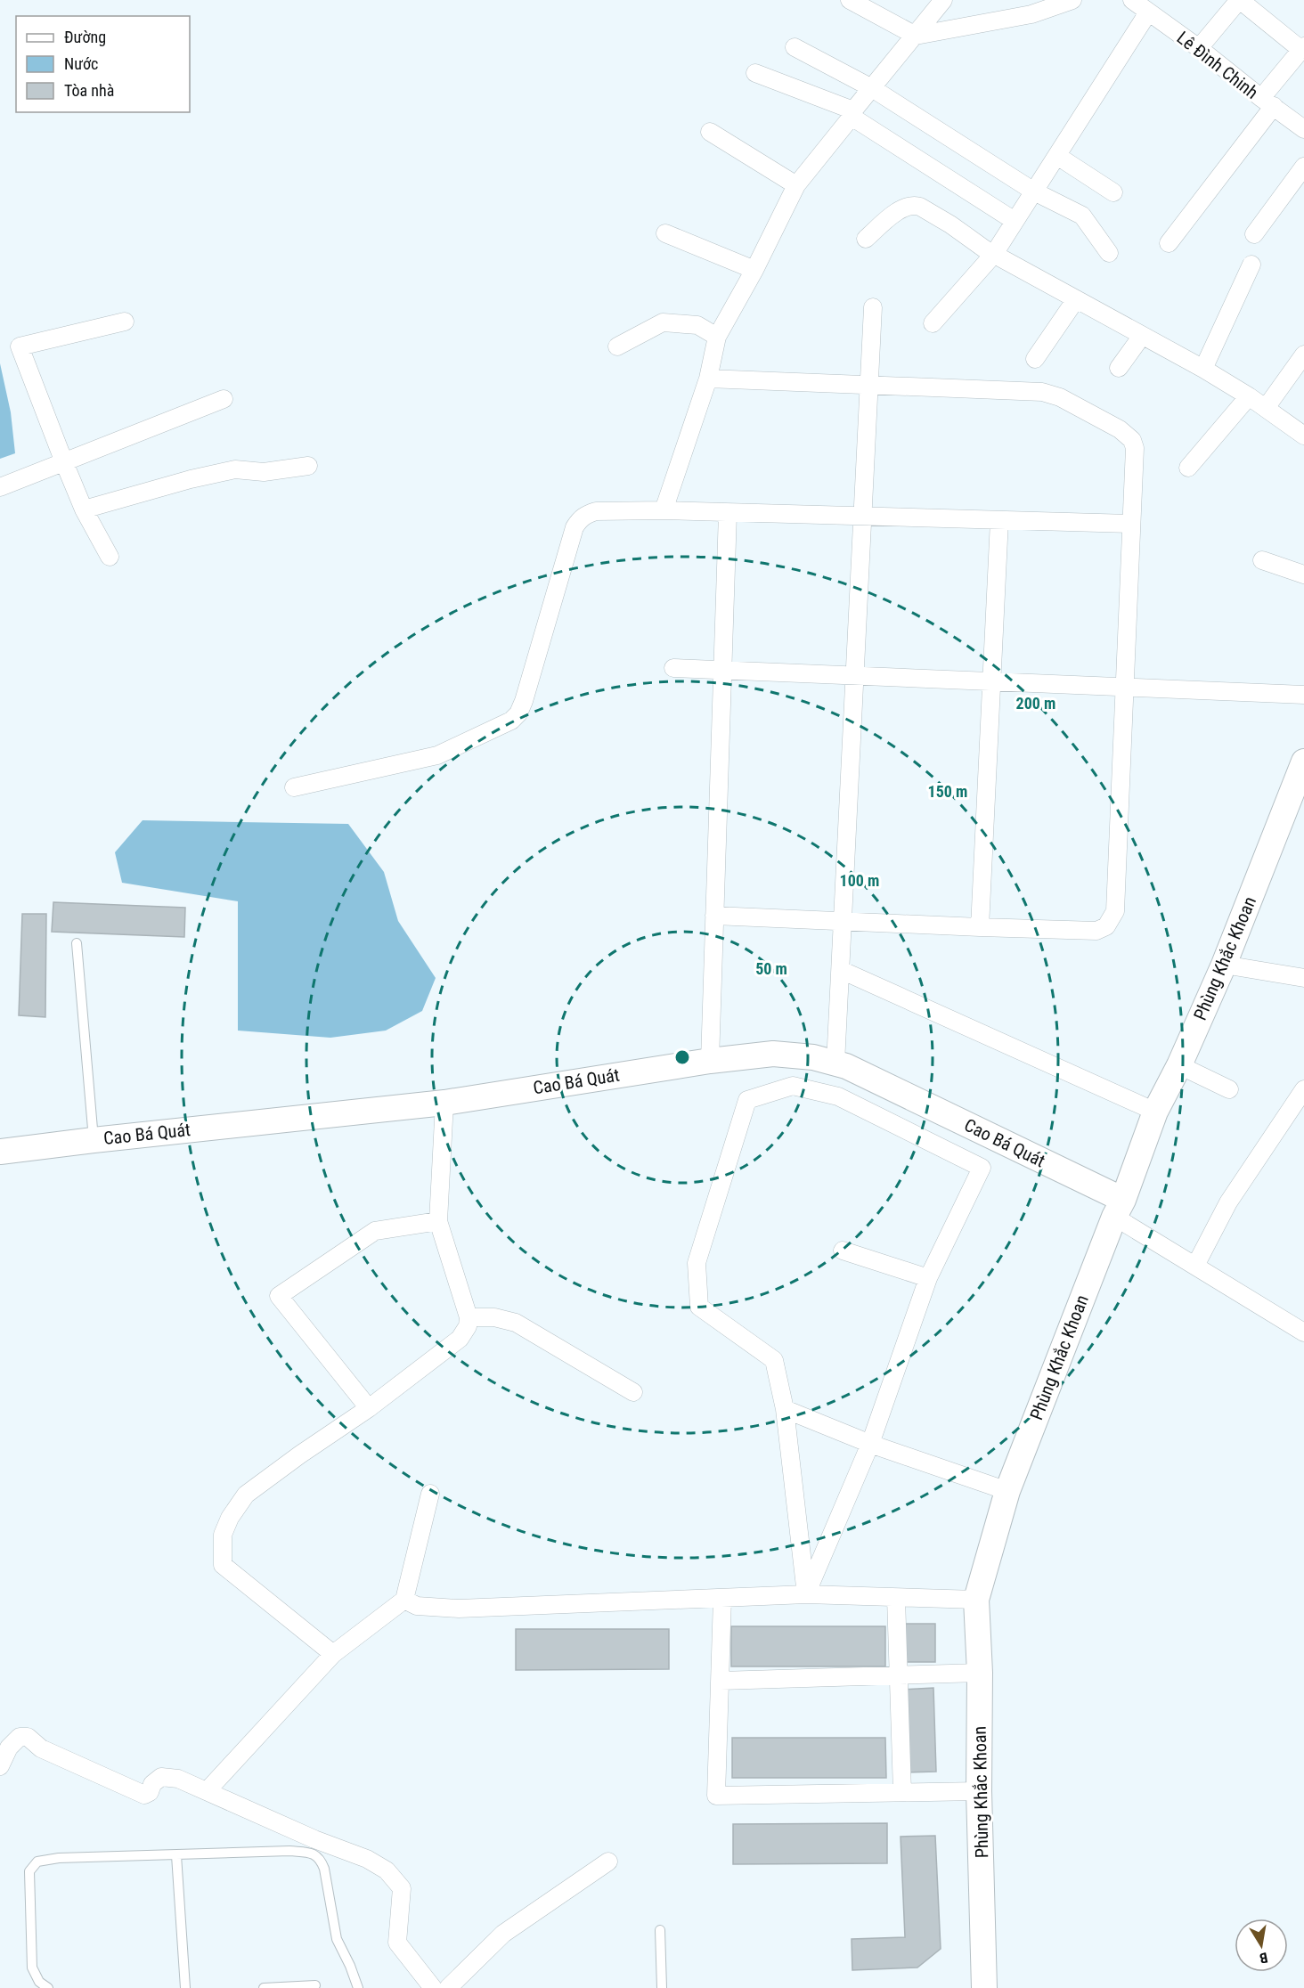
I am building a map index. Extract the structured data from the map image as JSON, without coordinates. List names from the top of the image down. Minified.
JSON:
{"streets":{"street":["Lê Đình Chinh","Phùng Khắc Khoan","Cao Bá Quát"]},"crossings":[["Phùng Khắc Khoan","Cao Bá Quát"]],"legend":["Đường","Nước","Tòa nhà"],"north":"bottom","rings":["200 m","150 m","100 m","50 m"]}
